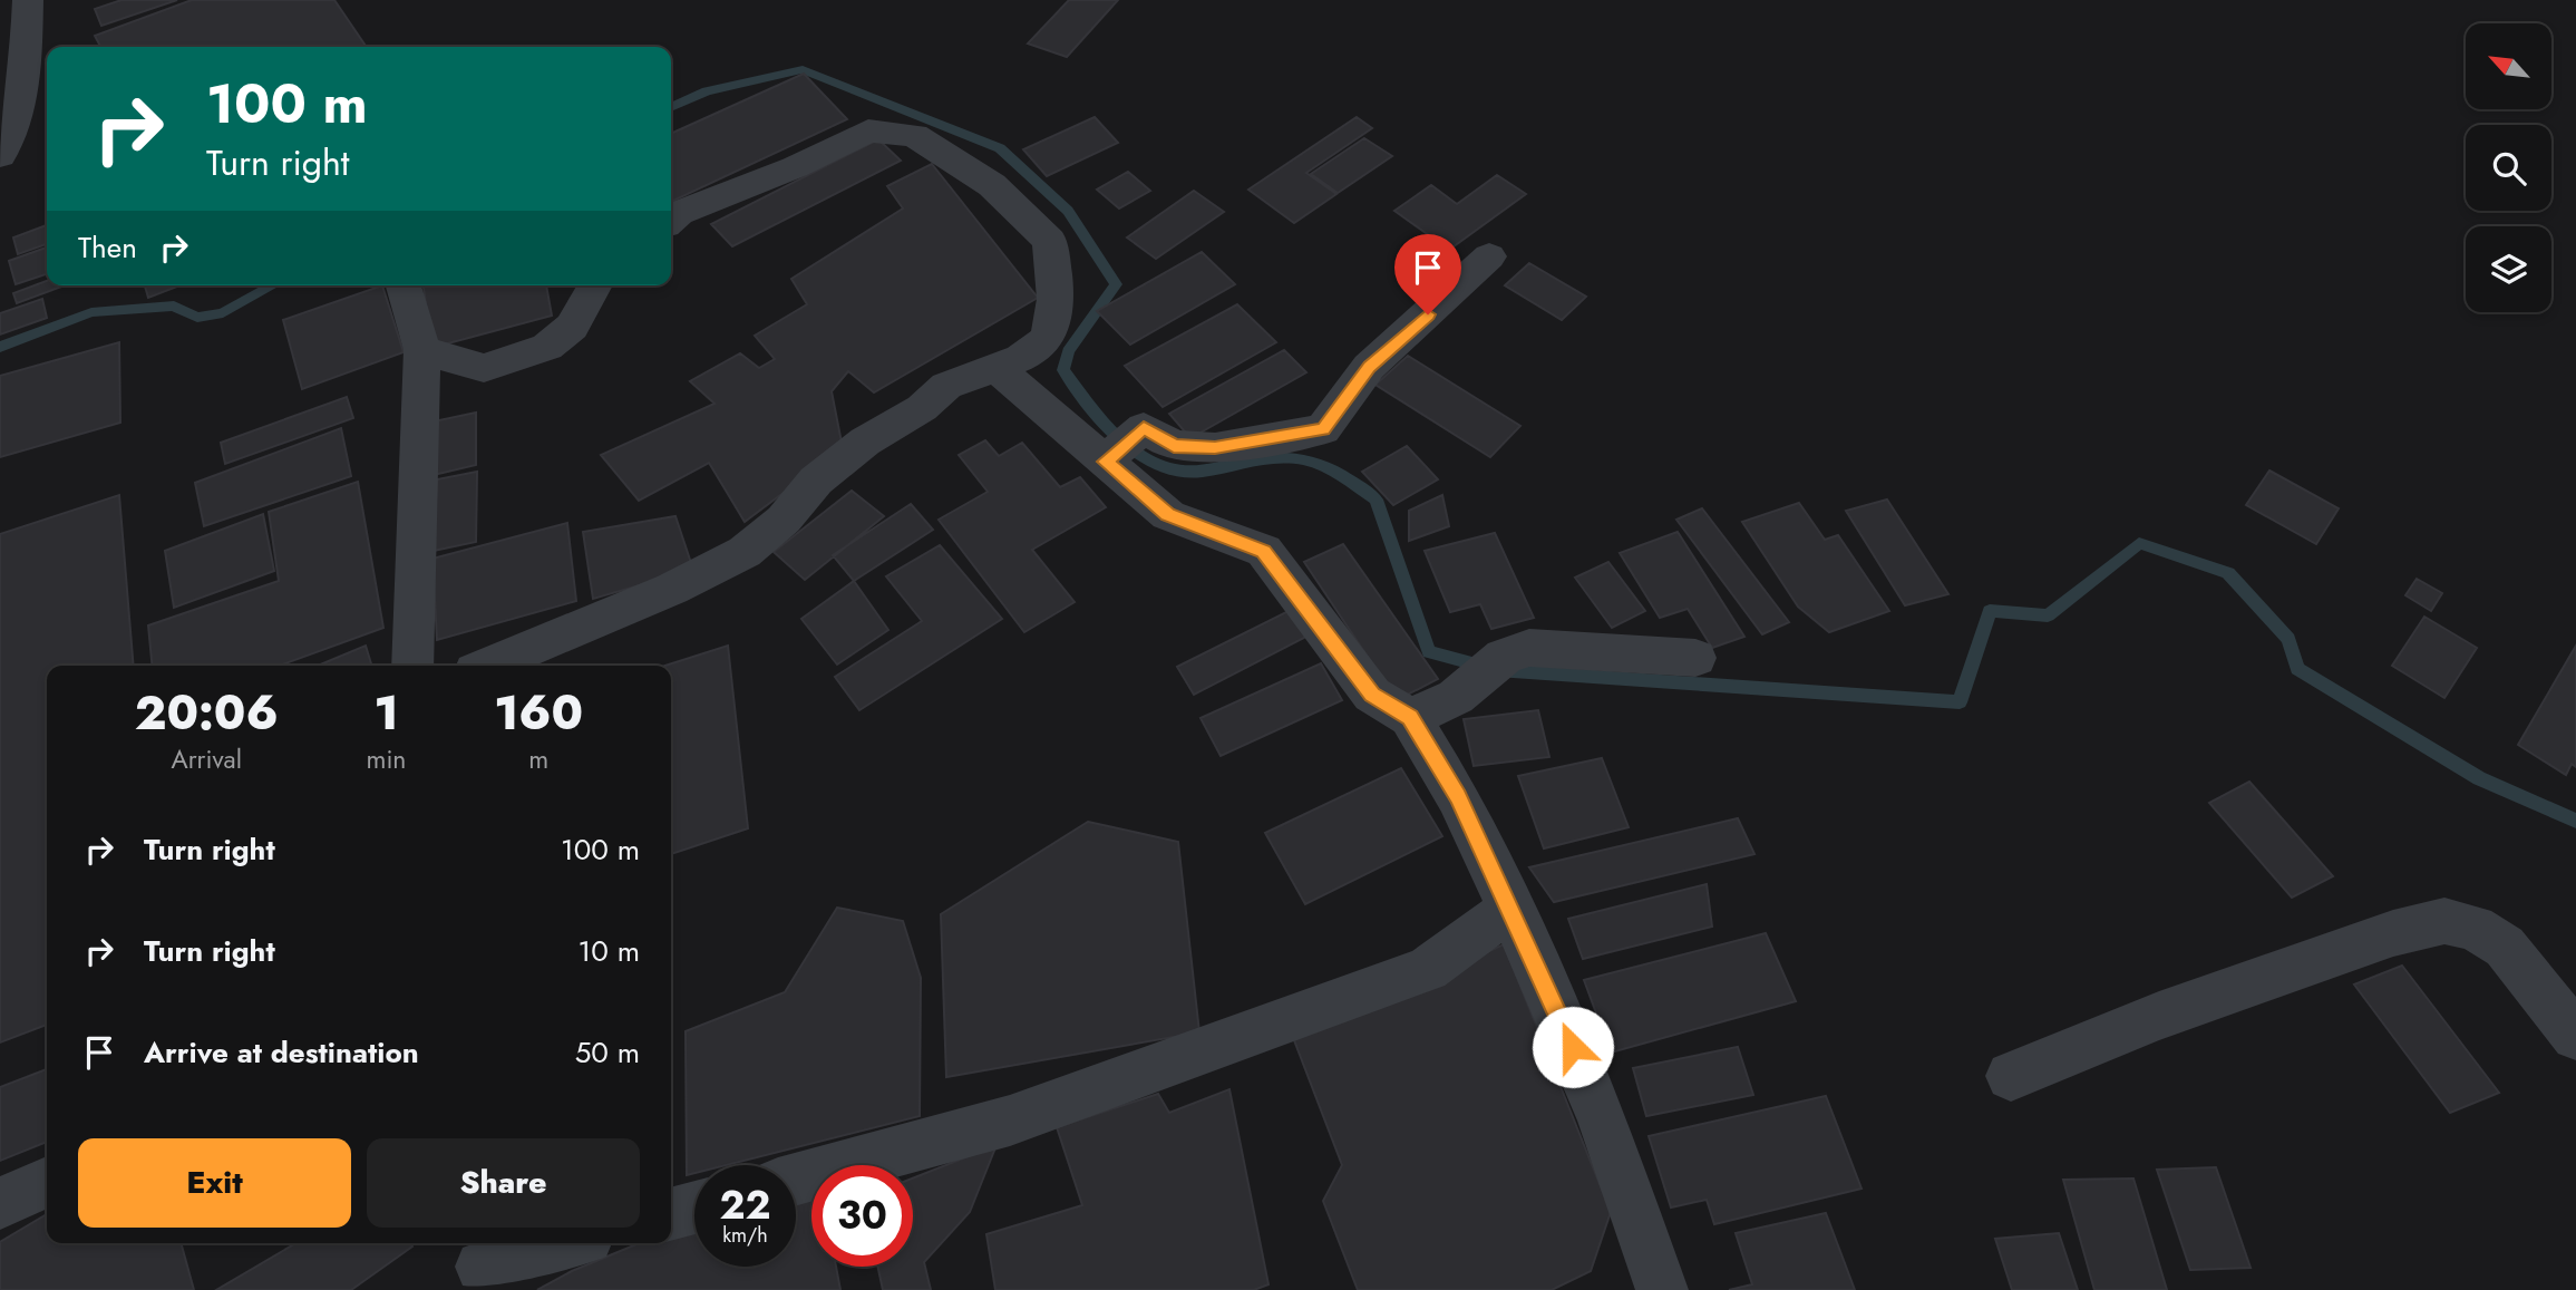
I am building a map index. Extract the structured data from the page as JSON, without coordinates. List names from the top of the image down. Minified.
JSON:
{"north":"top left","page":{"turn":["100 m","Turn right"],"then":"Then","eta":["20:06","Arrival","1","min","160","m"],"list":[{"name":"Turn right","value":"100 m"},{"name":"Turn right","value":"10 m"},{"name":"Arrive at destination","value":"50 m"}],"buttons":["Exit","Share"],"speed":"22 km/h","limit":"30"}}
